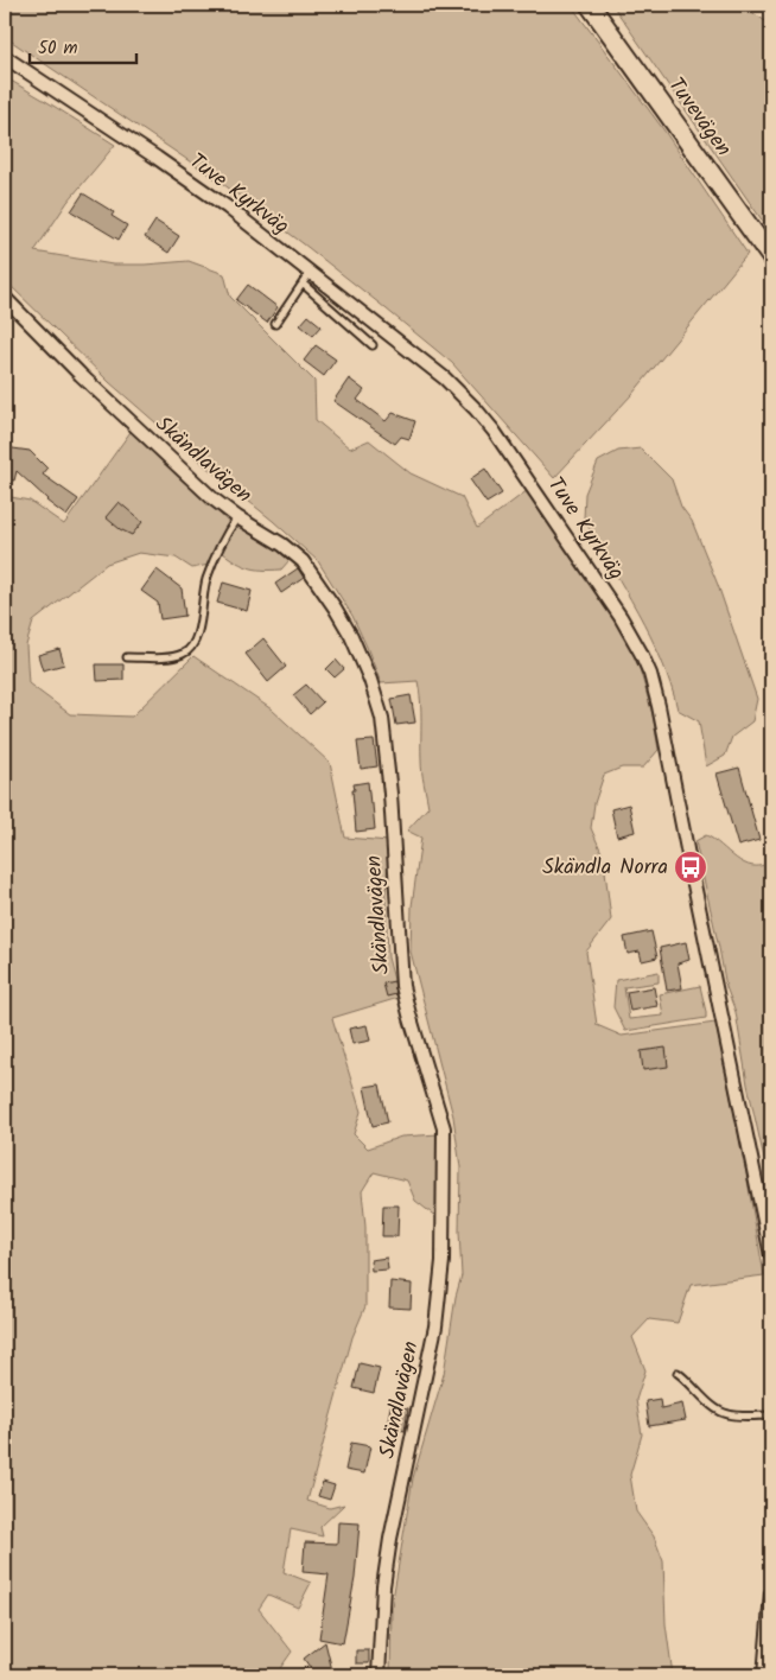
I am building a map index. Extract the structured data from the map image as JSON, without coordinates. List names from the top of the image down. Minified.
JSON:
{"streets":{"main road":["Tuvevägen"],"street":["Tuve Kyrkväg","Skändlavägen"]},"places":{"bus stop":["Skändla Norra"]},"scale_bar":"50 m"}
